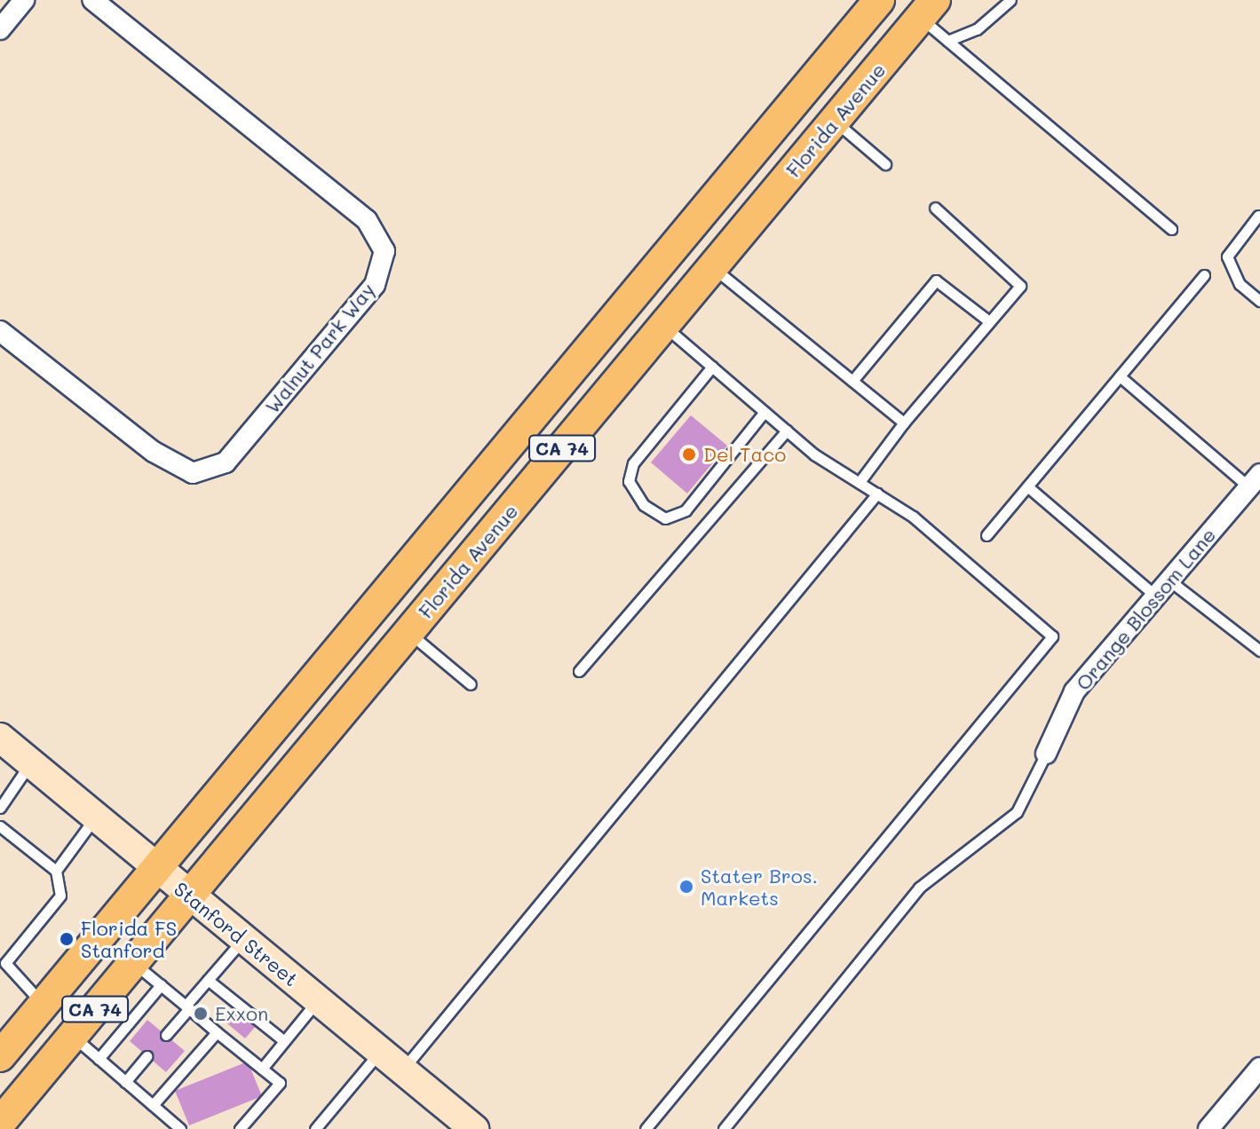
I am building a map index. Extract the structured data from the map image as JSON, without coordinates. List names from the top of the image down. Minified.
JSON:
{"streets":{"main road":["Florida Avenue","CA 74"],"street":["Walnut Park Way","Orange Blossom Lane","Stanford Street"]},"crossings":[["Florida Avenue","Stanford Street"],["CA 74","Stanford Street"]],"places":["Del Taco","Stater Bros. Markets","Florida FS Stanford","Exxon"]}
